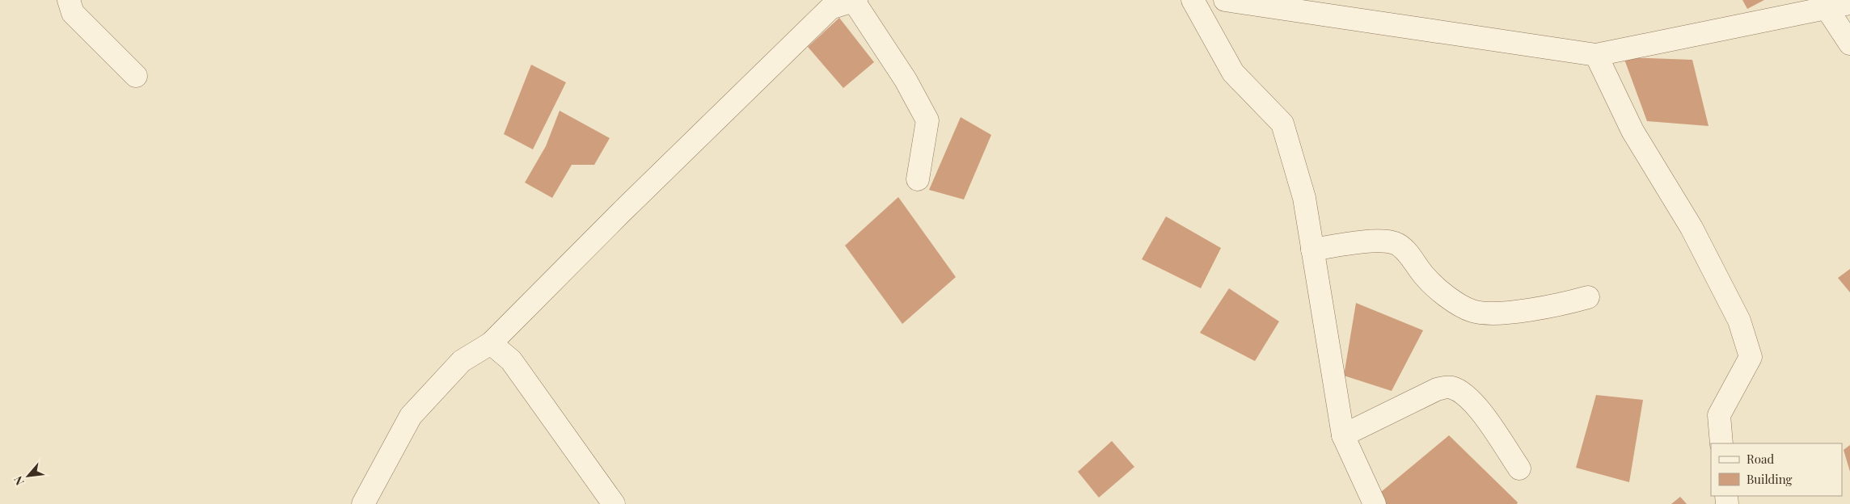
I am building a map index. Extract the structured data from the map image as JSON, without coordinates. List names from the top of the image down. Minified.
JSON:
{"legend":["Road","Building"],"north":"bottom left"}
